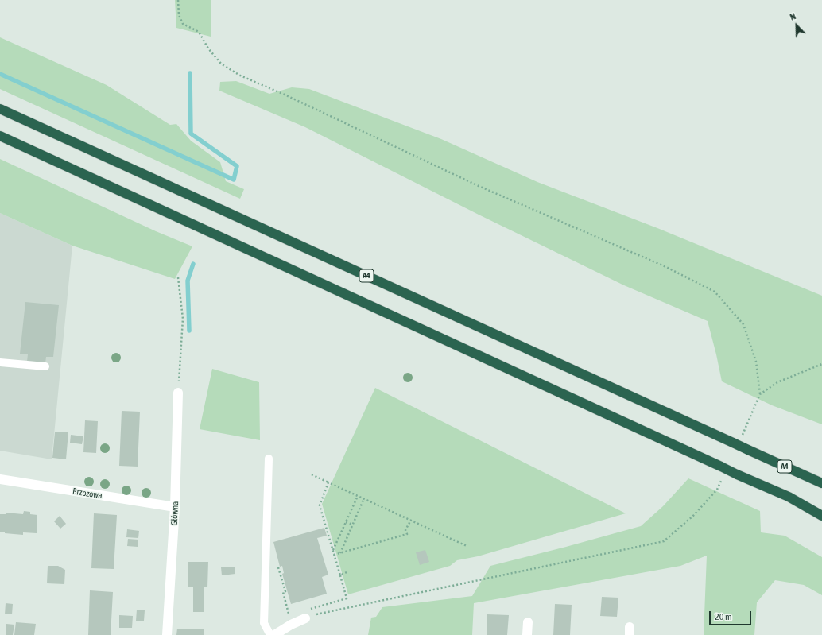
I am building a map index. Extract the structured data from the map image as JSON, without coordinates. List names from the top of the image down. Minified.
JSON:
{"streets":{"highway":["A4"],"street":["Brzozowa","Główna"]},"crossings":[["Brzozowa","Główna"]],"scale_bar":"20 m","north":"top left"}
